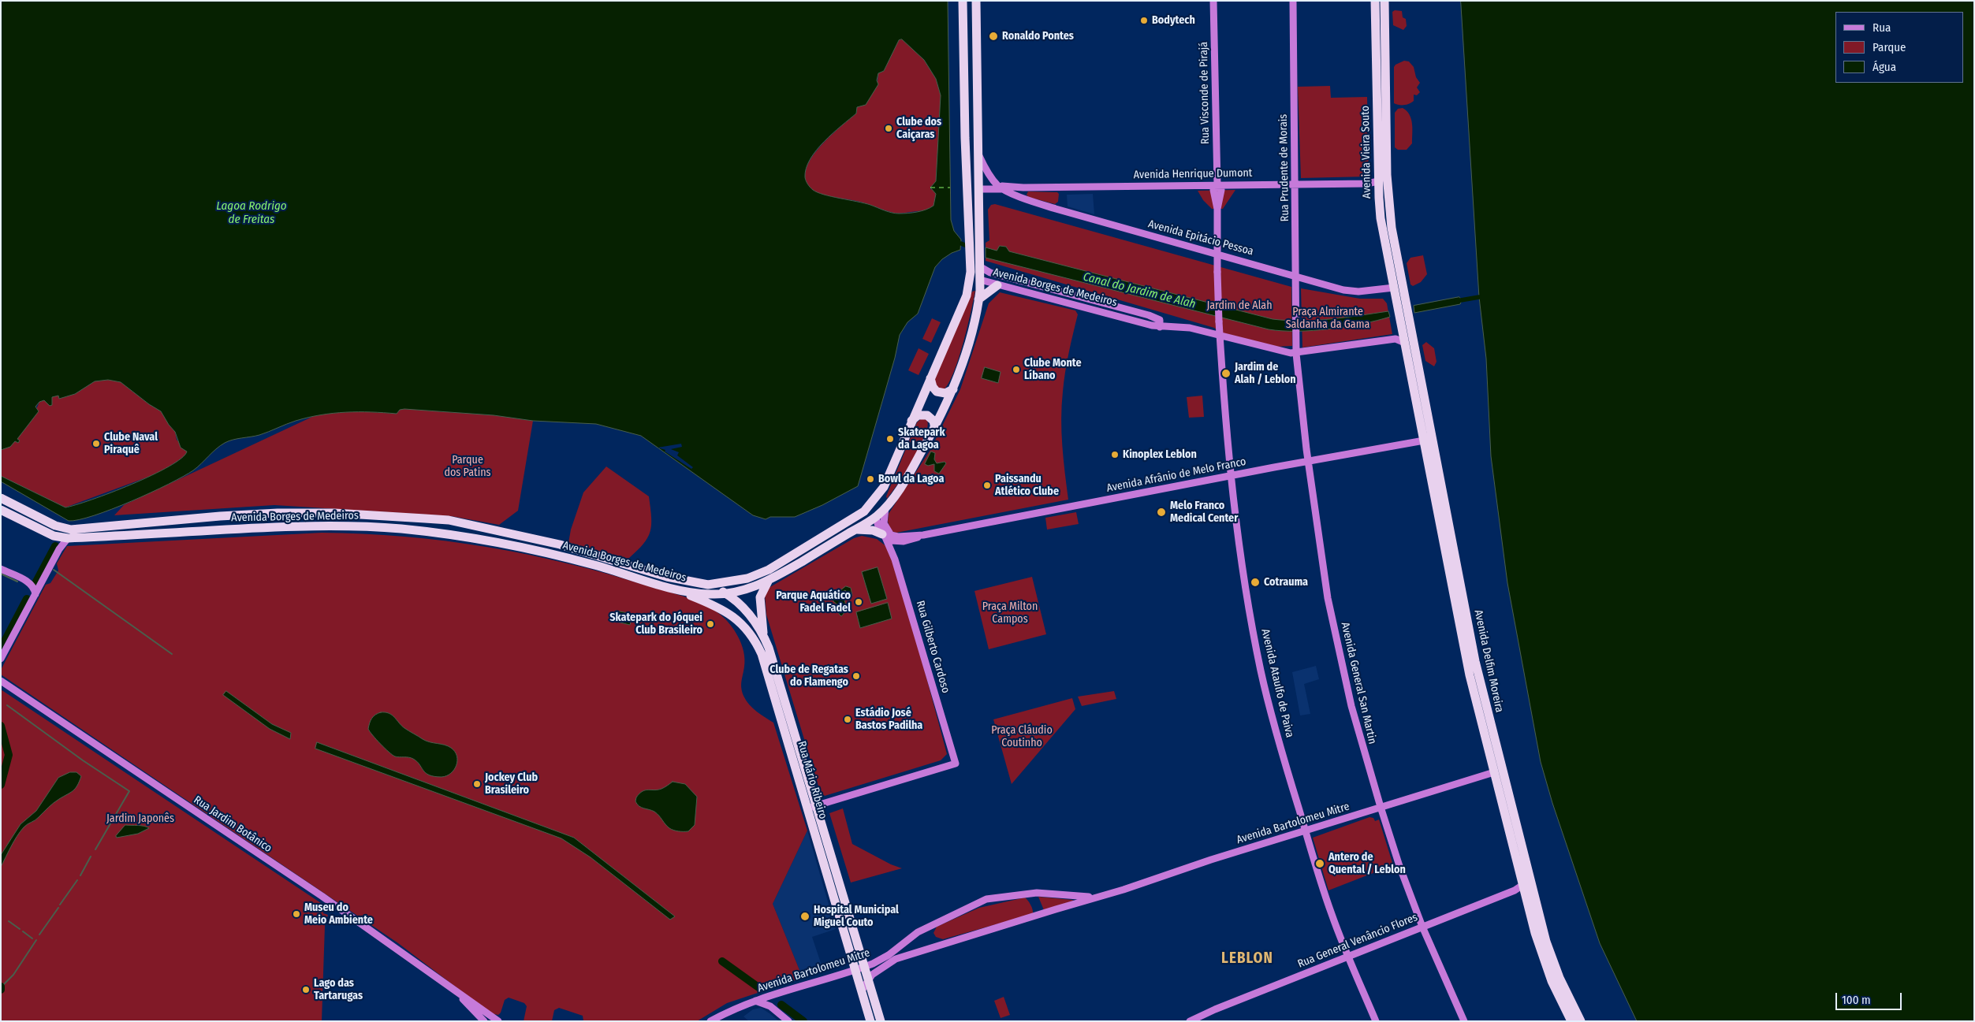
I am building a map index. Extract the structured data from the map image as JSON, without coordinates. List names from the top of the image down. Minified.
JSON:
{"streets":{"highway":["Avenida Vieira Souto","Avenida Epitácio Pessoa","Avenida Borges de Medeiros","Avenida Delfim Moreira","Rua Mário Ribeiro"],"main road":["Rua Visconde de Pirajá","Rua Prudente de Morais","Avenida Henrique Dumont","Avenida Afrânio de Melo Franco","Rua Gilberto Cardoso","Avenida Ataulfo de Paiva","Avenida General San Martin","Avenida Bartolomeu Mitre","Rua Jardim Botânico","Rua General Venâncio Flores"]},"crossings":[["Rua Visconde de Pirajá","Avenida Henrique Dumont"],["Rua Visconde de Pirajá","Avenida Epitácio Pessoa"],["Rua Visconde de Pirajá","Avenida Ataulfo de Paiva"],["Avenida Vieira Souto","Avenida Henrique Dumont"],["Avenida Vieira Souto","Avenida Epitácio Pessoa"],["Avenida Vieira Souto","Avenida Delfim Moreira"],["Rua Prudente de Morais","Avenida Henrique Dumont"],["Rua Prudente de Morais","Avenida Epitácio Pessoa"],["Rua Prudente de Morais","Avenida General San Martin"],["Avenida Henrique Dumont","Avenida Epitácio Pessoa"],["Avenida Epitácio Pessoa","Avenida Borges de Medeiros"],["Avenida Borges de Medeiros","Avenida Afrânio de Melo Franco"],["Avenida Borges de Medeiros","Avenida Delfim Moreira"],["Avenida Borges de Medeiros","Avenida Ataulfo de Paiva"],["Avenida Borges de Medeiros","Avenida General San Martin"],["Avenida Borges de Medeiros","Rua Mário Ribeiro"],["Avenida Afrânio de Melo Franco","Rua Gilberto Cardoso"],["Avenida Afrânio de Melo Franco","Avenida Delfim Moreira"],["Avenida Afrânio de Melo Franco","Avenida Ataulfo de Paiva"],["Avenida Afrânio de Melo Franco","Avenida General San Martin"],["Rua Gilberto Cardoso","Rua Mário Ribeiro"],["Avenida Delfim Moreira","Avenida Bartolomeu Mitre"],["Avenida Delfim Moreira","Rua General Venâncio Flores"],["Avenida Ataulfo de Paiva","Avenida Bartolomeu Mitre"],["Avenida Ataulfo de Paiva","Rua General Venâncio Flores"],["Avenida General San Martin","Avenida Bartolomeu Mitre"],["Avenida General San Martin","Rua General Venâncio Flores"],["Rua Mário Ribeiro","Avenida Bartolomeu Mitre"]],"districts":["LEBLON"],"water":["Lagoa Rodrigo de Freitas","Canal do Jardim de Alah"],"parks":["Jardim de Alah","Praça Almirante Saldanha da Gama","Parque dos Patins","Praça Milton Campos","Praça Cláudio Coutinho","Jardim Japonês"],"places":["Bodytech","Ronaldo Pontes","Clube dos Caiçaras","Clube Monte Líbano","Jardim de Alah / Leblon","Skatepark da Lagoa","Clube Naval Piraquê","Kinoplex Leblon","Bowl da Lagoa","Paissandu Atlético Clube","Melo Franco Medical Center","Cotrauma","Parque Aquático Fadel Fadel","Skatepark do Jóquei Club Brasileiro","Clube de Regatas do Flamengo","Estádio José Bastos Padilha","Jockey Club Brasileiro","Antero de Quental / Leblon","Museu do Meio Ambiente","Hospital Municipal Miguel Couto","Lago das Tartarugas"],"legend":["Rua","Parque","Água"],"scale_bar":"100 m"}
